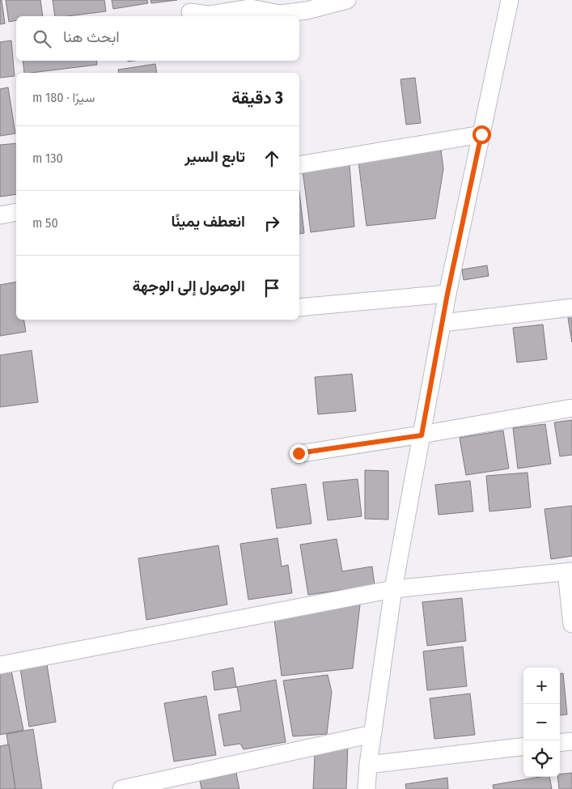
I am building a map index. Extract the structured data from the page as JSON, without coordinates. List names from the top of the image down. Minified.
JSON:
{"page":{"search":"ابحث هنا","heading":["3 دقيقة","سيرًا · 180 m"],"list":[["تابع السير","130 m"],["انعطف يمينًا","50 m"],"الوصول إلى الوجهة"],"map_buttons":["+","−"]}}
